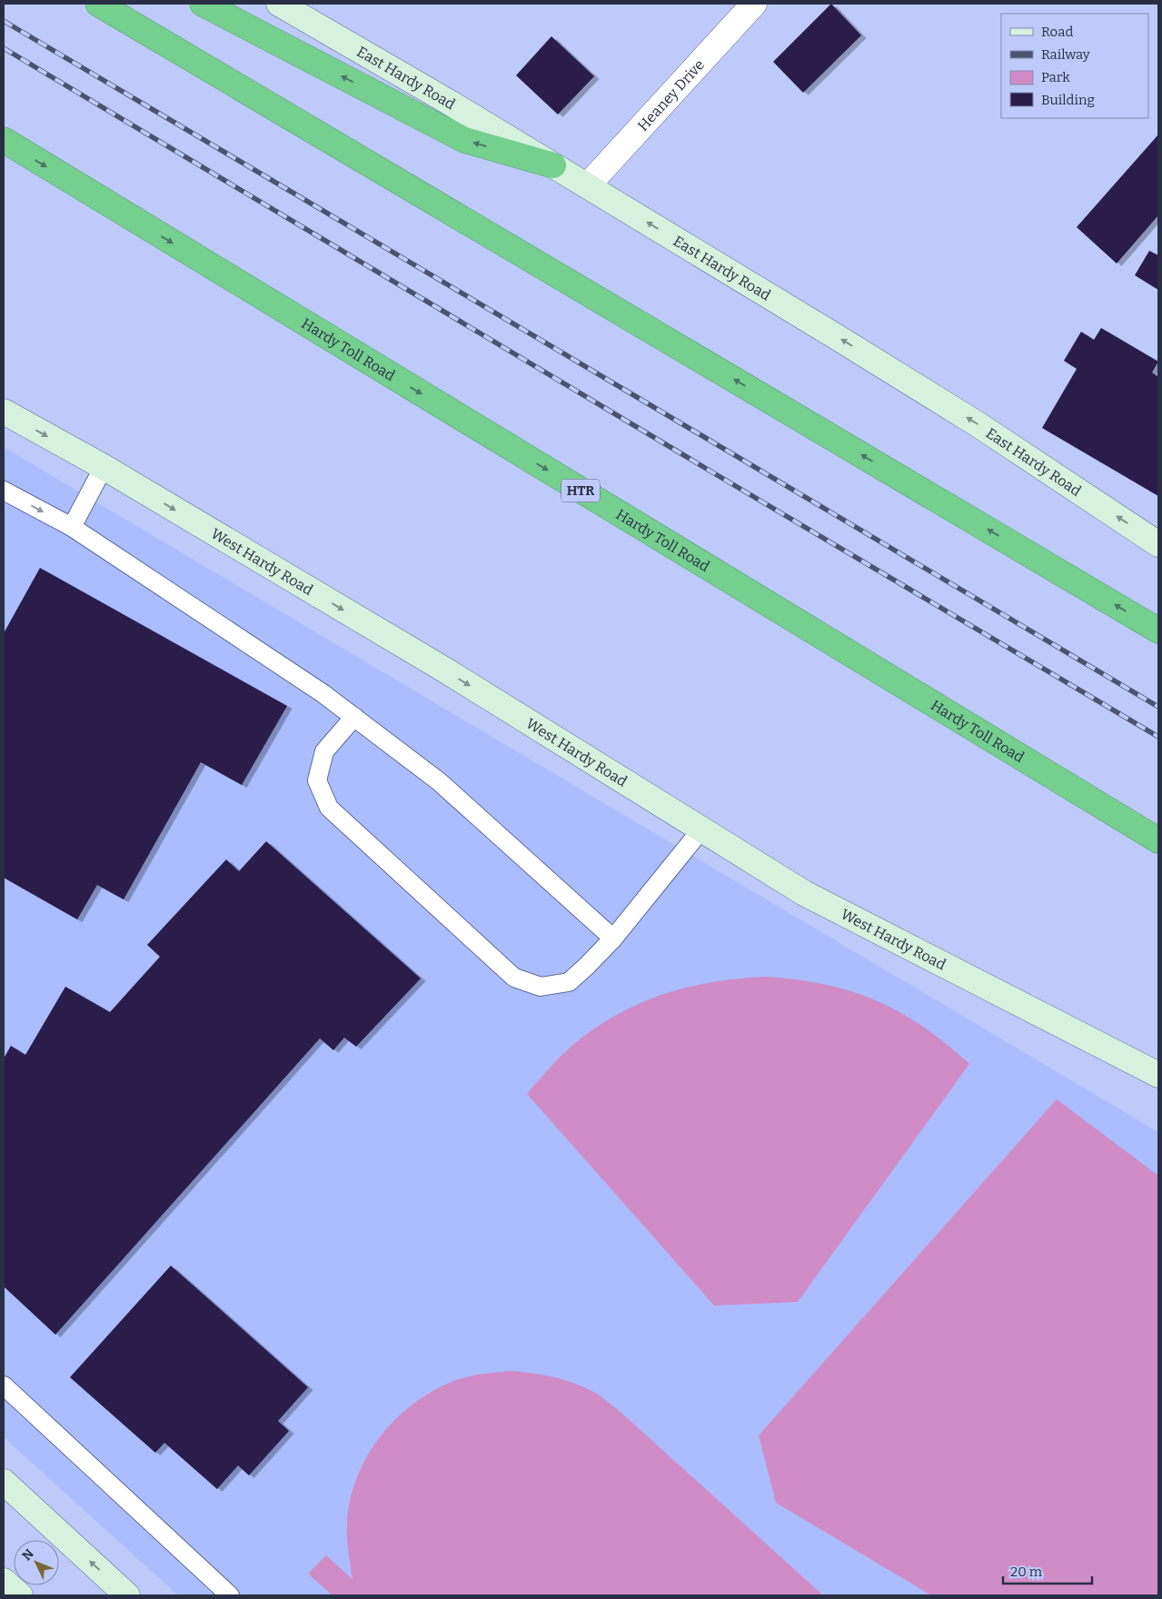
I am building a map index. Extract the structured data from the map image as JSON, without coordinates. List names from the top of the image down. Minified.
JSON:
{"streets":{"highway":["Hardy Toll Road","HTR"],"main road":["East Hardy Road","West Hardy Road"],"street":["Heaney Drive"]},"crossings":[["East Hardy Road","Heaney Drive"]],"one_way":["East Hardy Road","West Hardy Road"],"legend":["Road","Railway","Park","Building"],"scale_bar":"20 m","north":"top left"}
